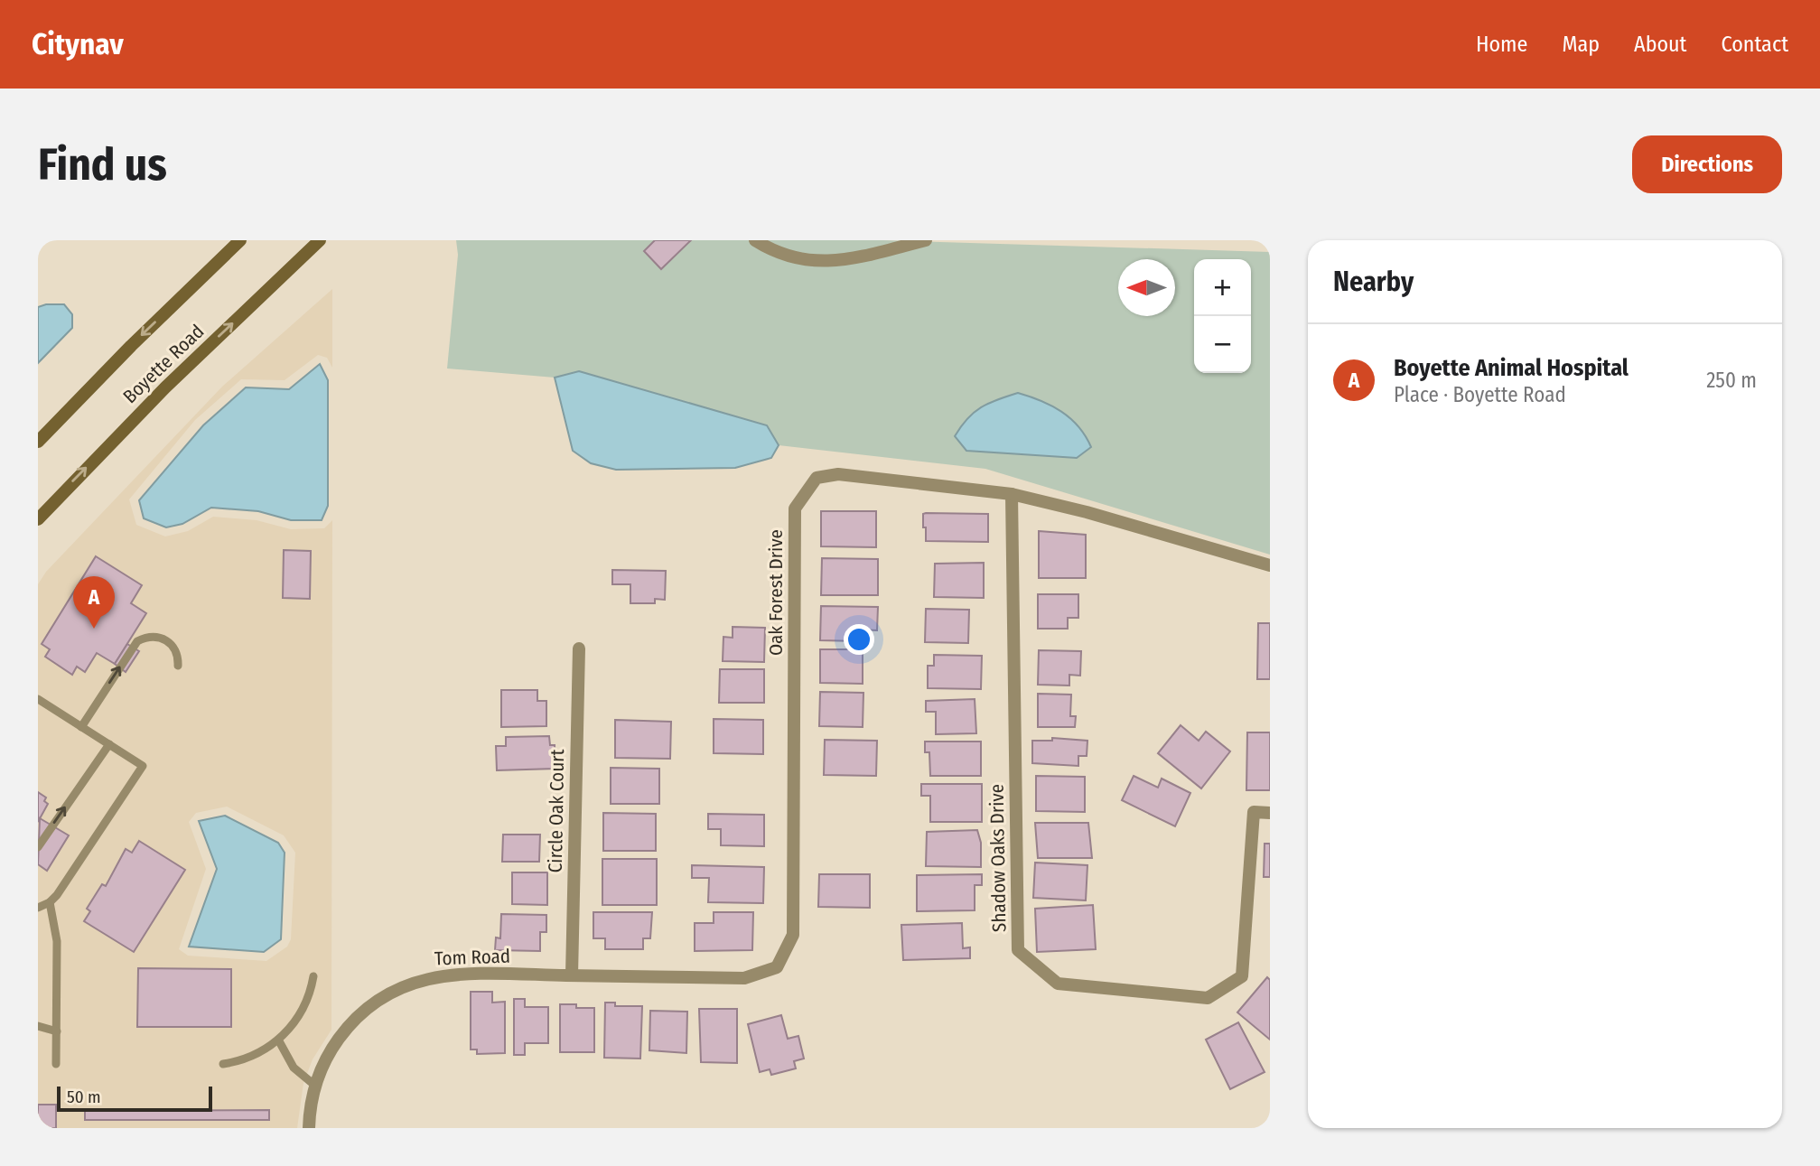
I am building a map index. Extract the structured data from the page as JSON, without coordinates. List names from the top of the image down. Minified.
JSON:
{"streets":{"main road":["Boyette Road"],"street":["Oak Forest Drive","Circle Oak Court","Shadow Oaks Drive","Tom Road"]},"crossings":[["Oak Forest Drive","Circle Oak Court"],["Oak Forest Drive","Shadow Oaks Drive"],["Oak Forest Drive","Tom Road"],["Circle Oak Court","Tom Road"]],"scale_bar":"50 m","north":"left","page":{"header":"Citynav","nav":["Home","Map","About","Contact"],"buttons":"Directions","title":"Find us","heading":"Nearby","map_buttons":["+","−"],"list":[{"mark":"A","name":"Boyette Animal Hospital","note":"Place · Boyette Road","value":"250 m"}],"pins":"A","scale":"50 m"}}
